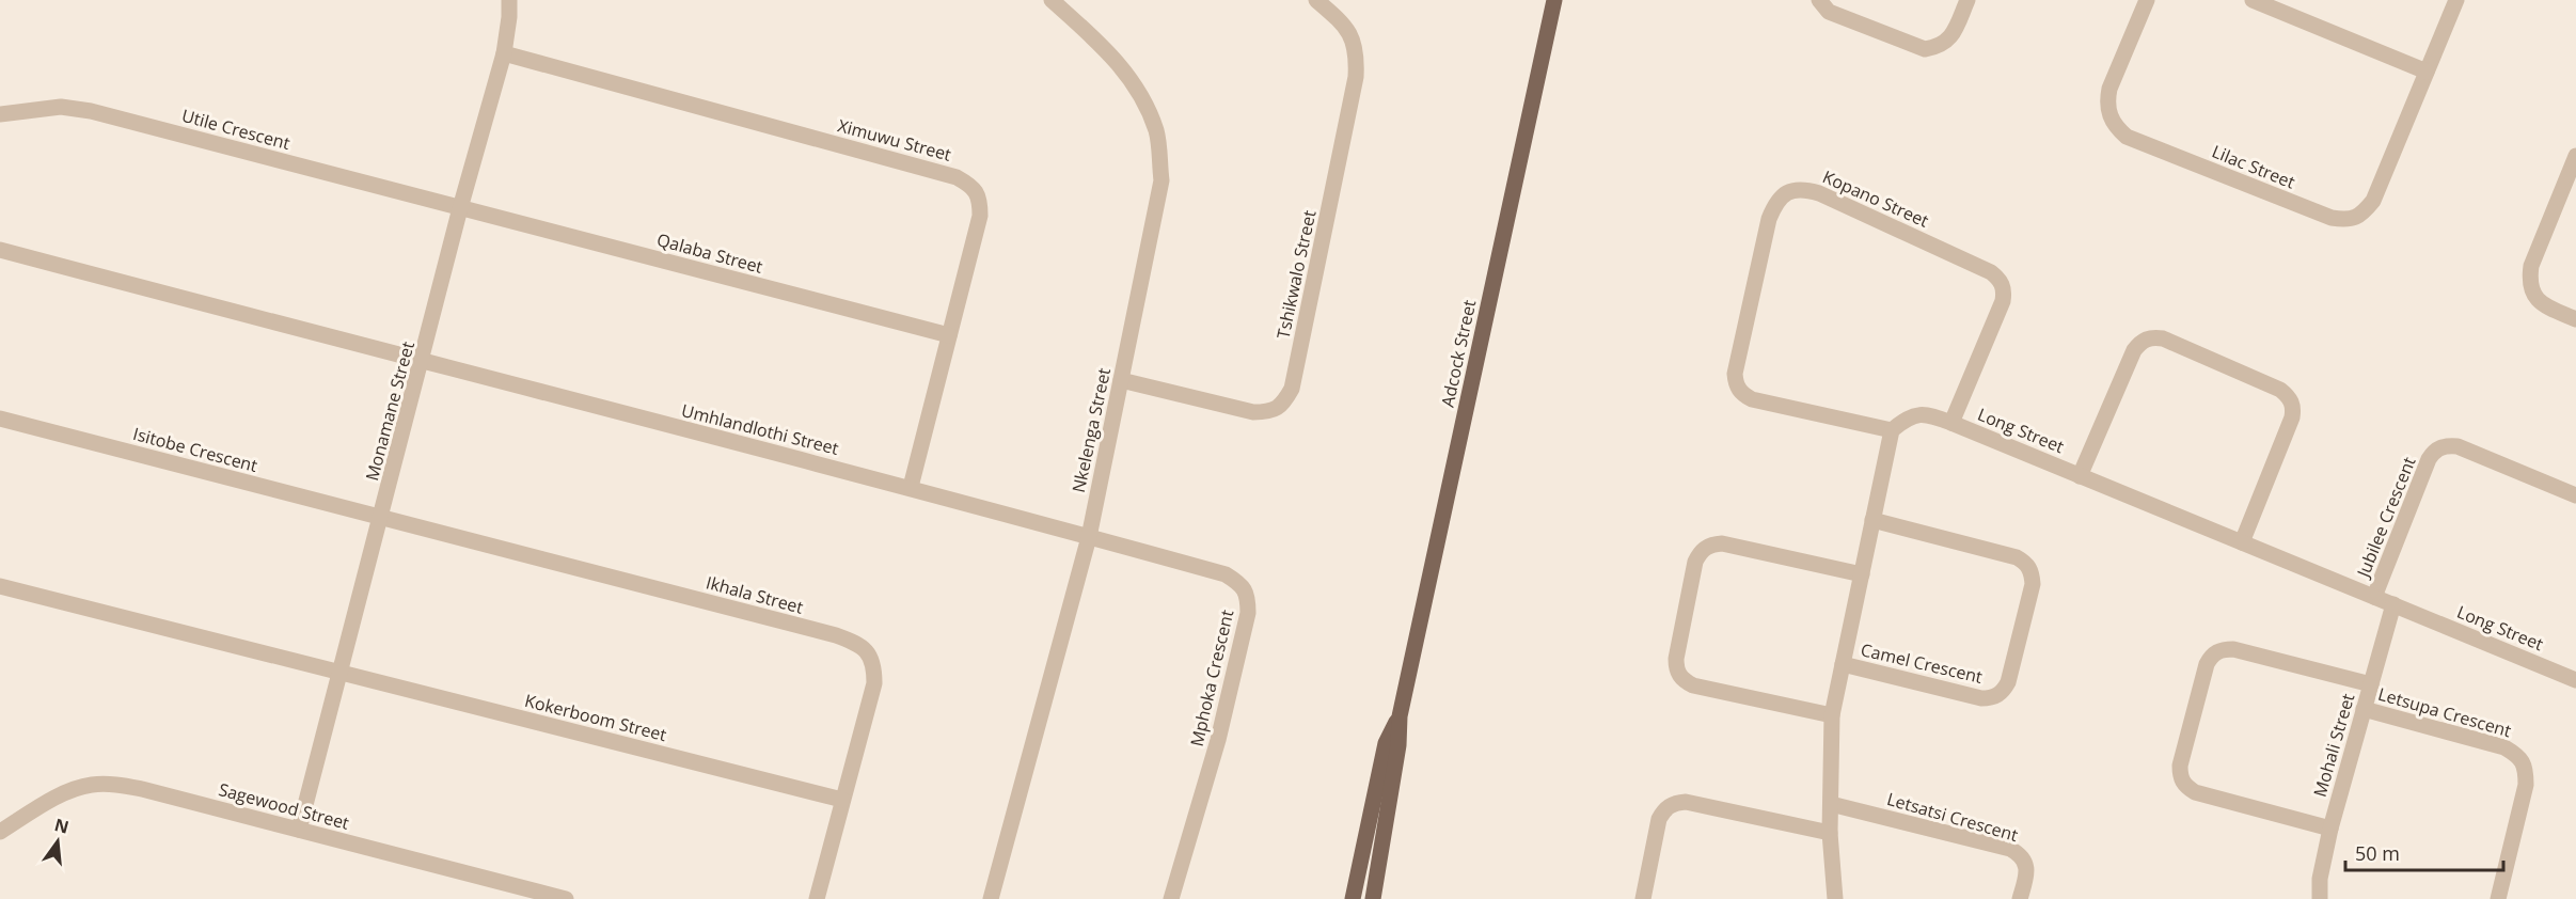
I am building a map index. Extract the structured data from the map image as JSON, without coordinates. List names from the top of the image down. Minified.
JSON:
{"streets":{"main road":["Adcock Street"],"street":["Utile Crescent","Ximuwu Street","Lilac Street","Kopano Street","Qalaba Street","Tshikwalo Street","Monamane Street","Umhlandlothi Street","Nkelenga Street","Long Street","Isitobe Crescent","Jubilee Crescent","Ikhala Street","Camel Crescent","Mphoka Crescent","Letsupa Crescent","Kokerboom Street","Mohali Street","Sagewood Street","Letsatsi Crescent"]},"crossings":[["Utile Crescent","Qalaba Street"],["Utile Crescent","Monamane Street"],["Ximuwu Street","Qalaba Street"],["Ximuwu Street","Monamane Street"],["Ximuwu Street","Umhlandlothi Street"],["Kopano Street","Long Street"],["Qalaba Street","Monamane Street"],["Tshikwalo Street","Nkelenga Street"],["Monamane Street","Umhlandlothi Street"],["Monamane Street","Isitobe Crescent"],["Monamane Street","Ikhala Street"],["Monamane Street","Kokerboom Street"],["Monamane Street","Sagewood Street"],["Umhlandlothi Street","Nkelenga Street"],["Umhlandlothi Street","Mphoka Crescent"],["Nkelenga Street","Mphoka Crescent"],["Long Street","Jubilee Crescent"],["Long Street","Mohali Street"],["Isitobe Crescent","Ikhala Street"],["Ikhala Street","Kokerboom Street"],["Letsupa Crescent","Mohali Street"]],"scale_bar":"50 m","north":"top"}
